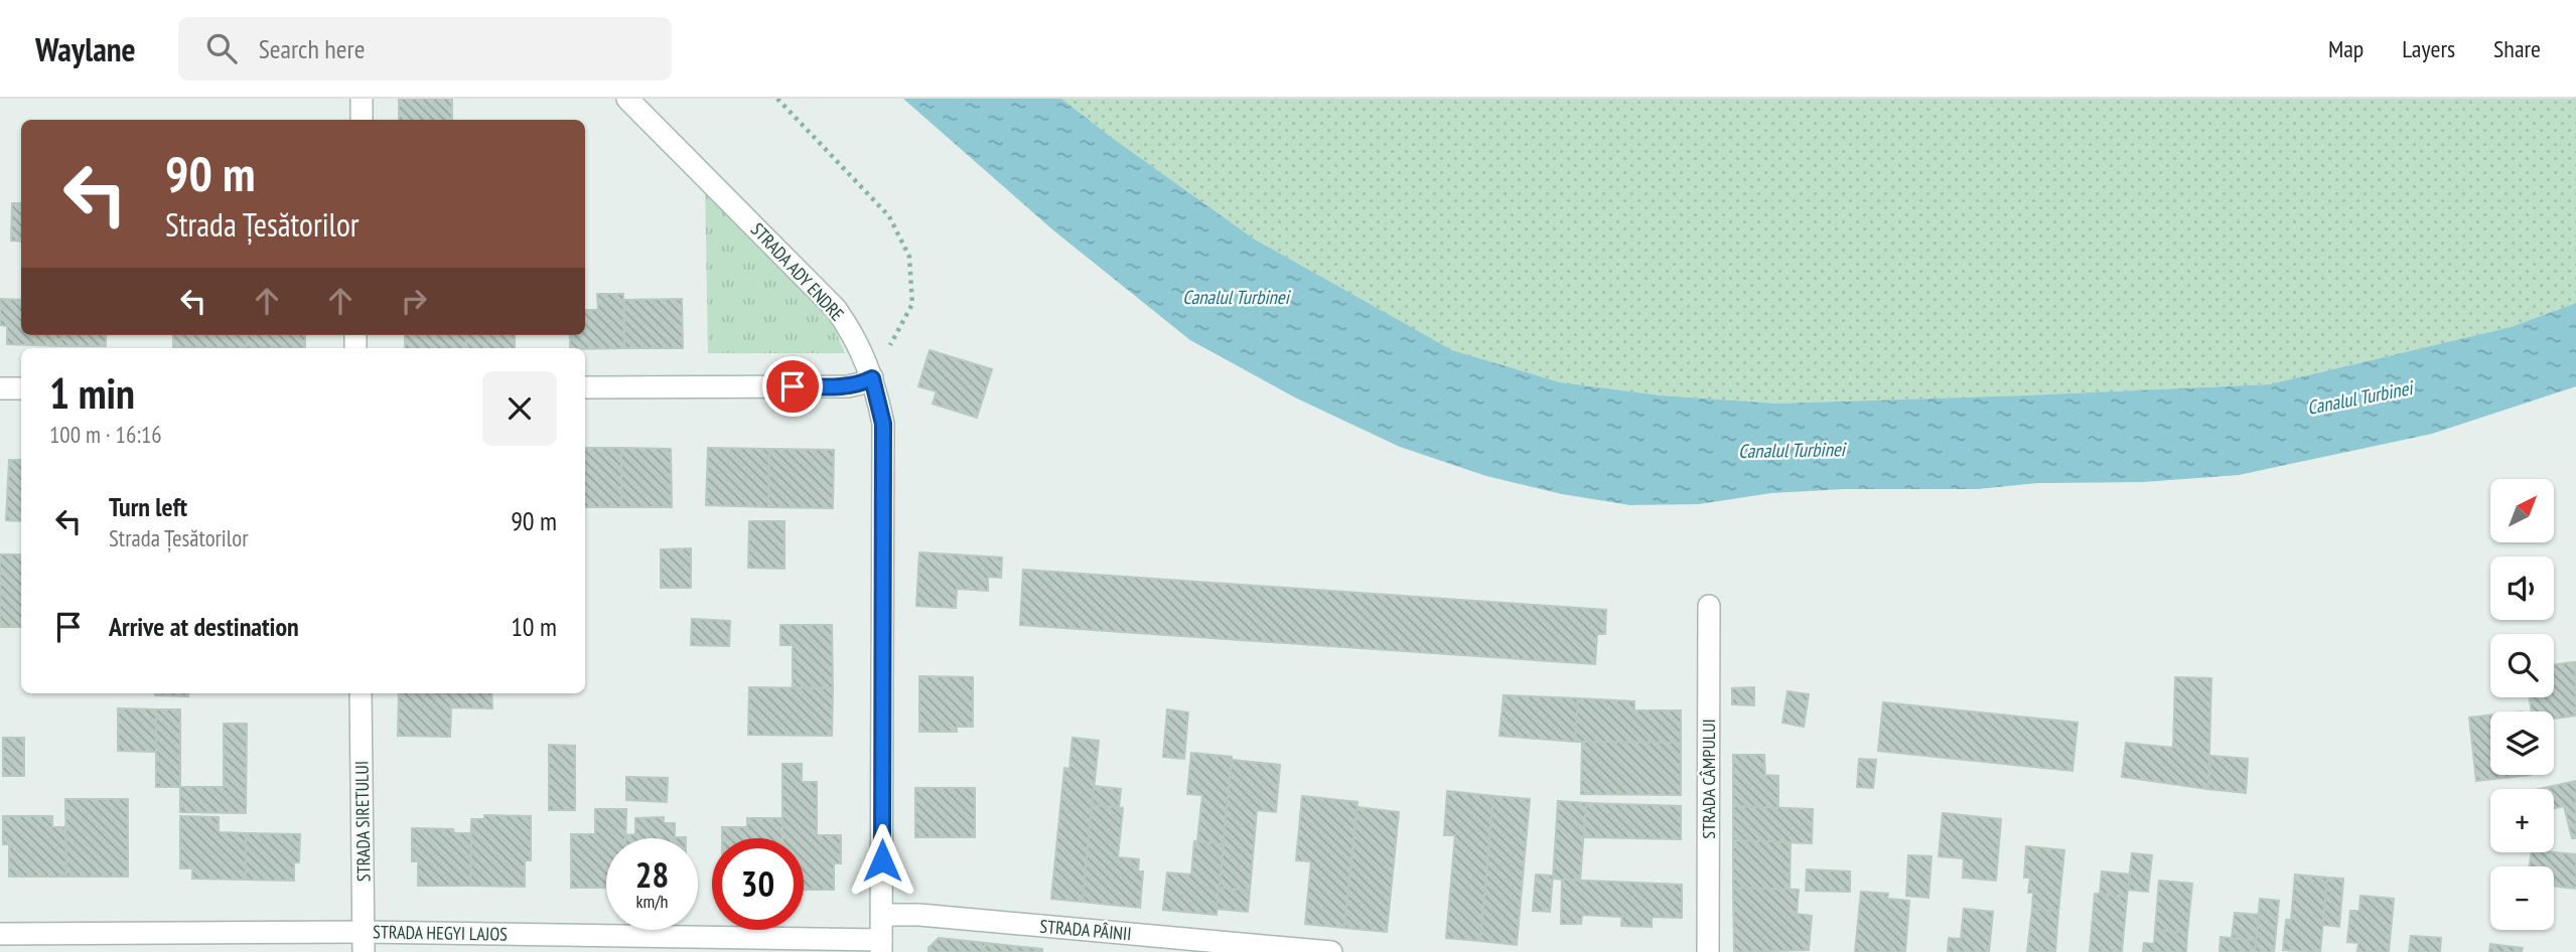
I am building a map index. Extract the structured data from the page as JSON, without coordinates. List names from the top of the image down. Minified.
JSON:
{"streets":{"street":["STRADA ADY ENDRE","STRADA CÂMPULUI","STRADA SIRETULUI","STRADA PÂINII","STRADA HEGYI LAJOS"]},"crossings":[["STRADA ADY ENDRE","STRADA PÂINII"],["STRADA ADY ENDRE","STRADA HEGYI LAJOS"],["STRADA SIRETULUI","STRADA HEGYI LAJOS"]],"water":["Canalul Turbinei"],"north":"top right","page":{"header":"Waylane","search":"Search here","nav":["Map","Layers","Share"],"turn":["90 m","Strada Țesătorilor"],"heading":["1 min","100 m · 16:16"],"list":[{"name":"Turn left","note":"Strada Țesătorilor","value":"90 m"},{"name":"Arrive at destination","value":"10 m"}],"map_buttons":["+","−"],"speed":"28 km/h","limit":"30"}}
